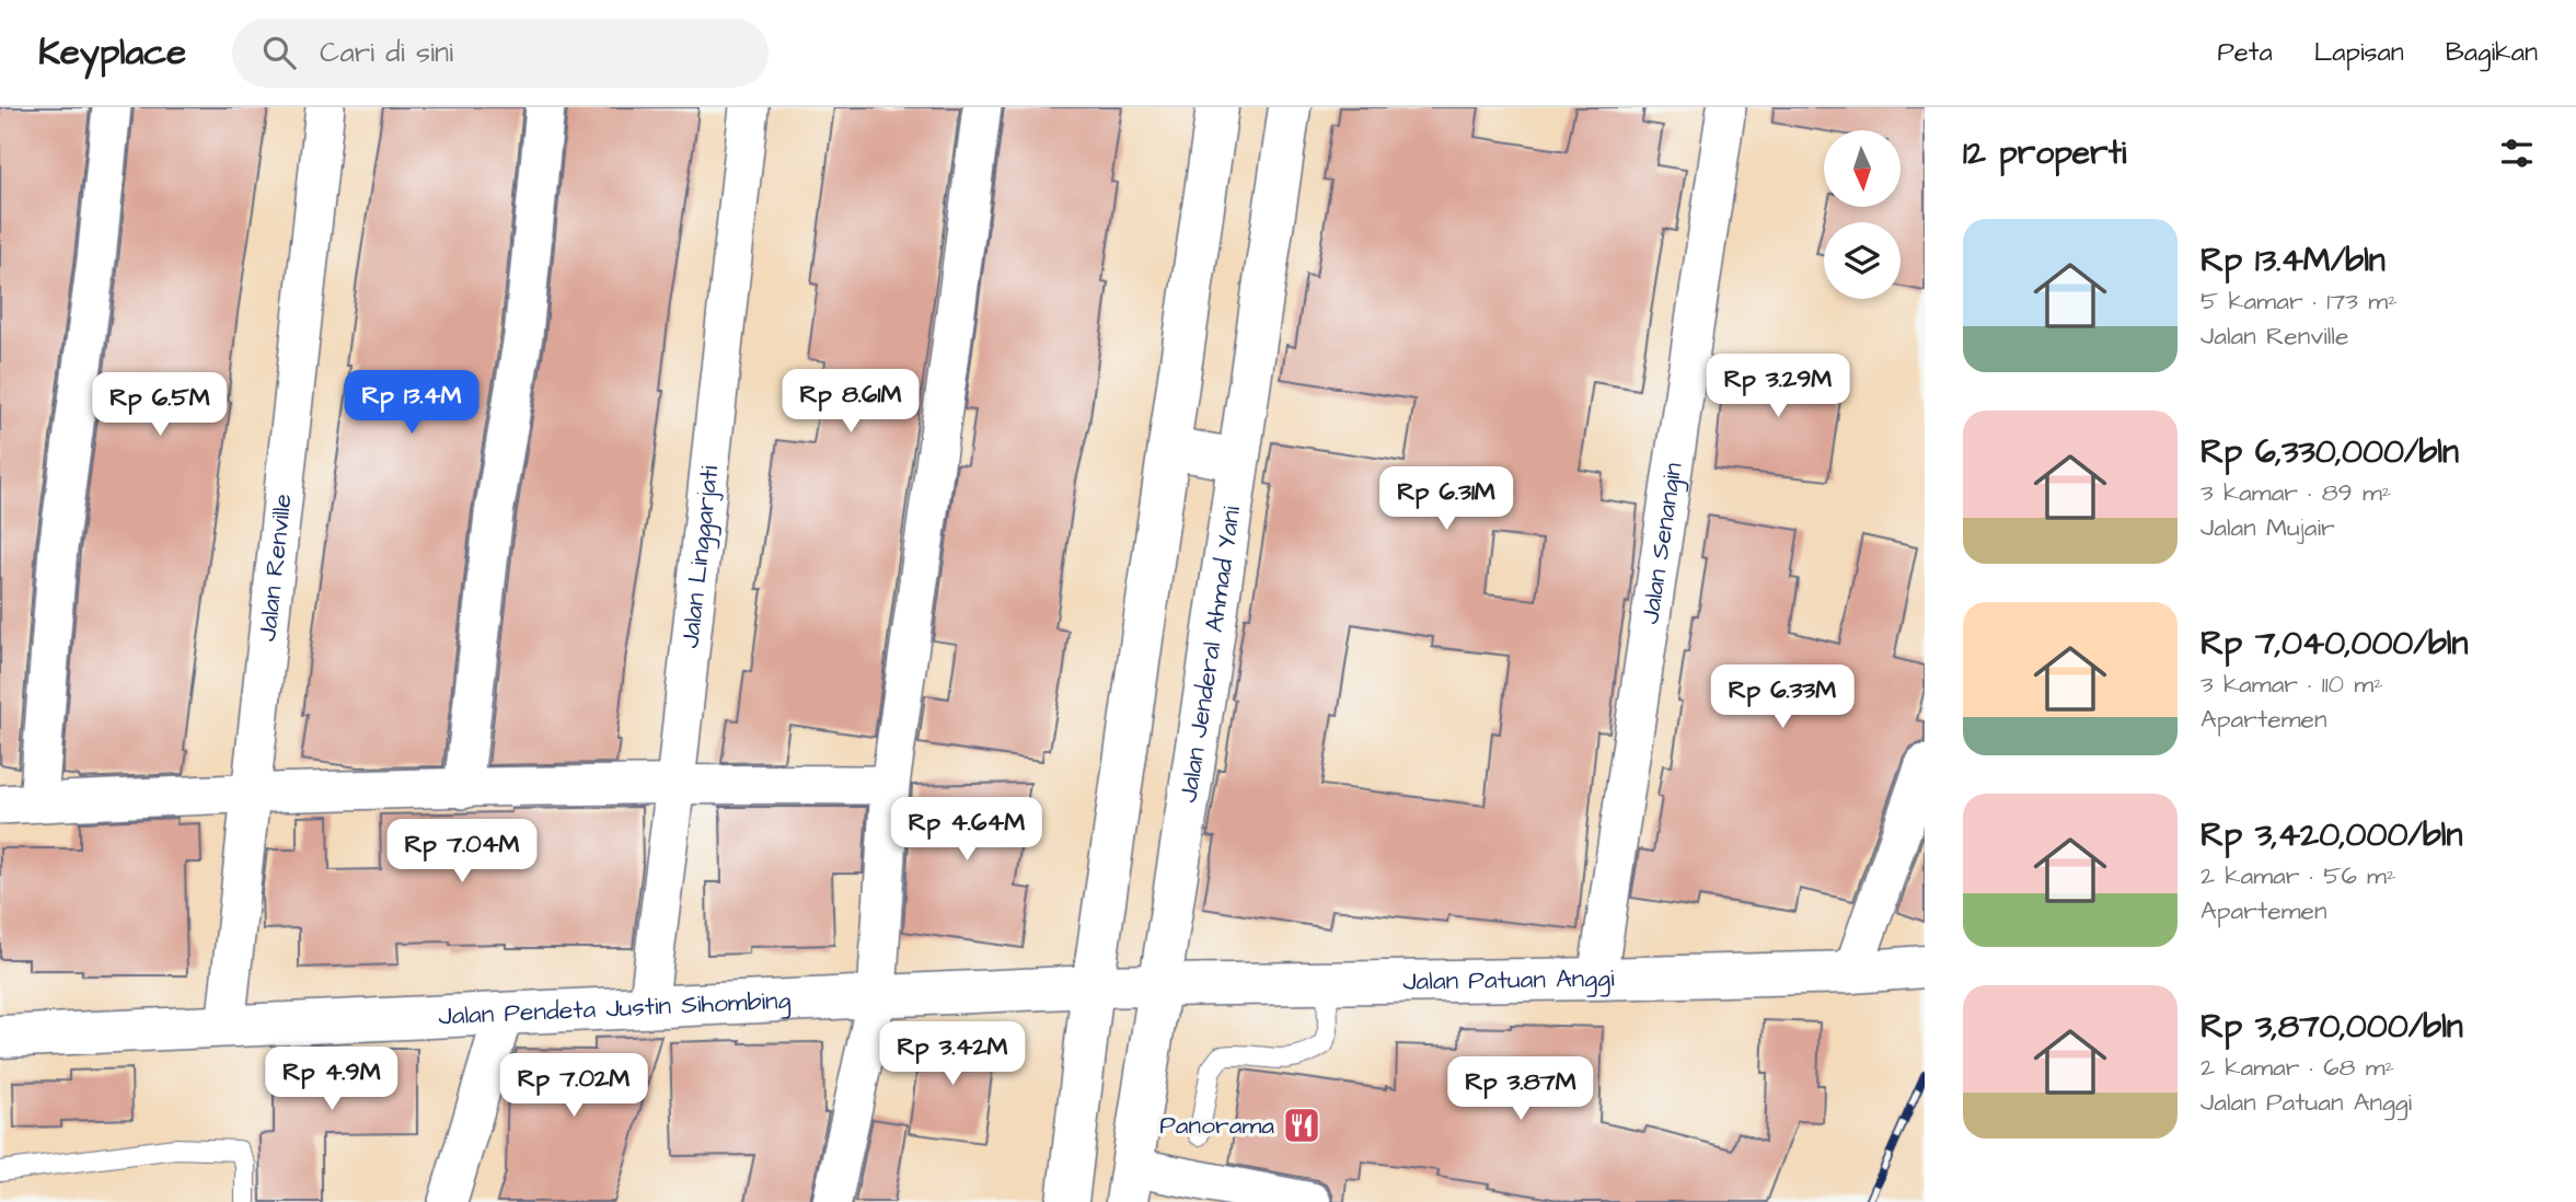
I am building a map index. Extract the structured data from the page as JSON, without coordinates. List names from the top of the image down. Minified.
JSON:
{"streets":{"main road":["Jalan Jenderal Ahmad Yani","Jalan Patuan Anggi","Jalan Pendeta Justin Sihombing"],"street":["Jalan Senangin","Jalan Linggarjati","Jalan Renville"]},"crossings":[["Jalan Senangin","Jalan Patuan Anggi"],["Jalan Linggarjati","Jalan Pendeta Justin Sihombing"],["Jalan Renville","Jalan Pendeta Justin Sihombing"],["Jalan Jenderal Ahmad Yani","Jalan Patuan Anggi"],["Jalan Patuan Anggi","Jalan Pendeta Justin Sihombing"]],"places":{"restaurant":["Panorama"]},"north":"bottom","page":{"header":"Keyplace","search":"Cari di sini","nav":["Peta","Lapisan","Bagikan"],"heading":"12 properti","list":[{"name":"Rp 13.4M/bln","note":"5 kamar · 173 m² · Jalan Renville"},{"name":"Rp 6,330,000/bln","note":"3 kamar · 89 m² · Jalan Mujair"},{"name":"Rp 7,040,000/bln","note":"3 kamar · 110 m² · Apartemen"},{"name":"Rp 3,420,000/bln","note":"2 kamar · 56 m² · Apartemen"},{"name":"Rp 3,870,000/bln","note":"2 kamar · 68 m² · Jalan Patuan Anggi"}],"price":["Rp 3.29M","Rp 8.61M","Rp 13.4M","Rp 6.5M","Rp 6.31M","Rp 6.33M","Rp 4.64M","Rp 7.04M","Rp 3.42M","Rp 4.9M","Rp 7.02M","Rp 3.87M"]}}
